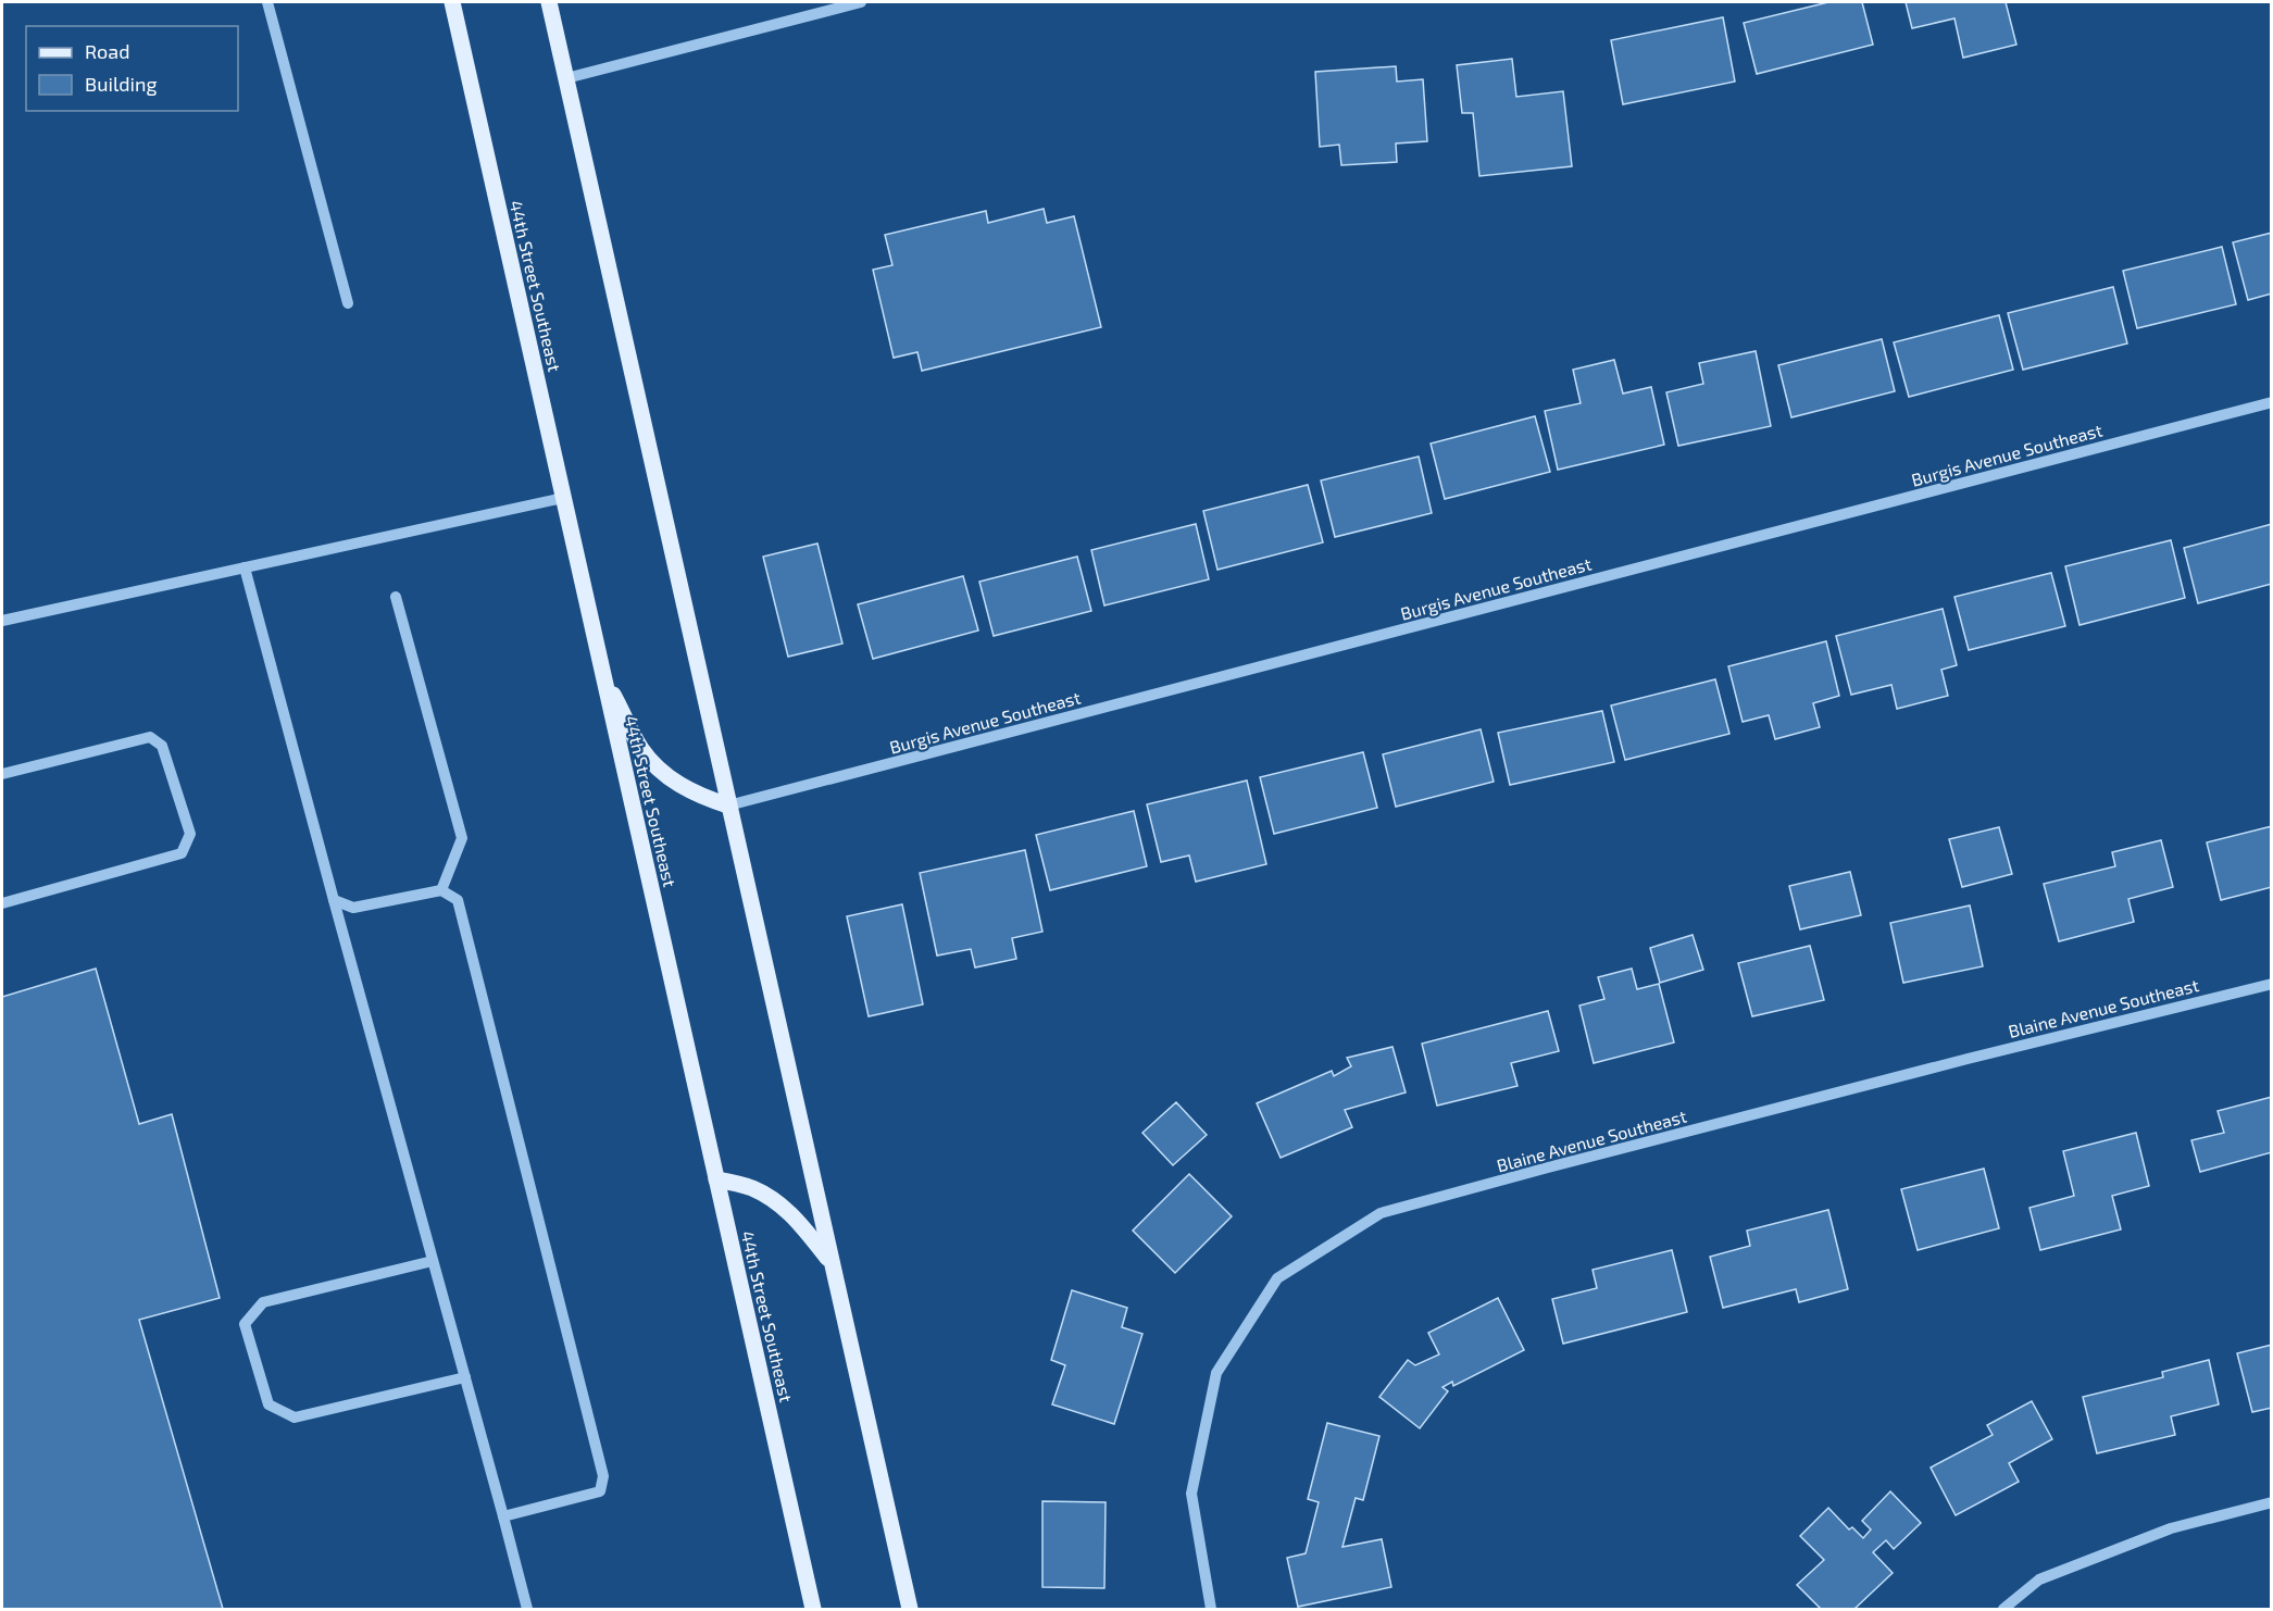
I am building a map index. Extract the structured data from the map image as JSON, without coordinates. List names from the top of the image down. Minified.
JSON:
{"streets":{"main road":["44th Street Southeast"],"street":["Burgis Avenue Southeast","Blaine Avenue Southeast"]},"legend":["Road","Building"]}
